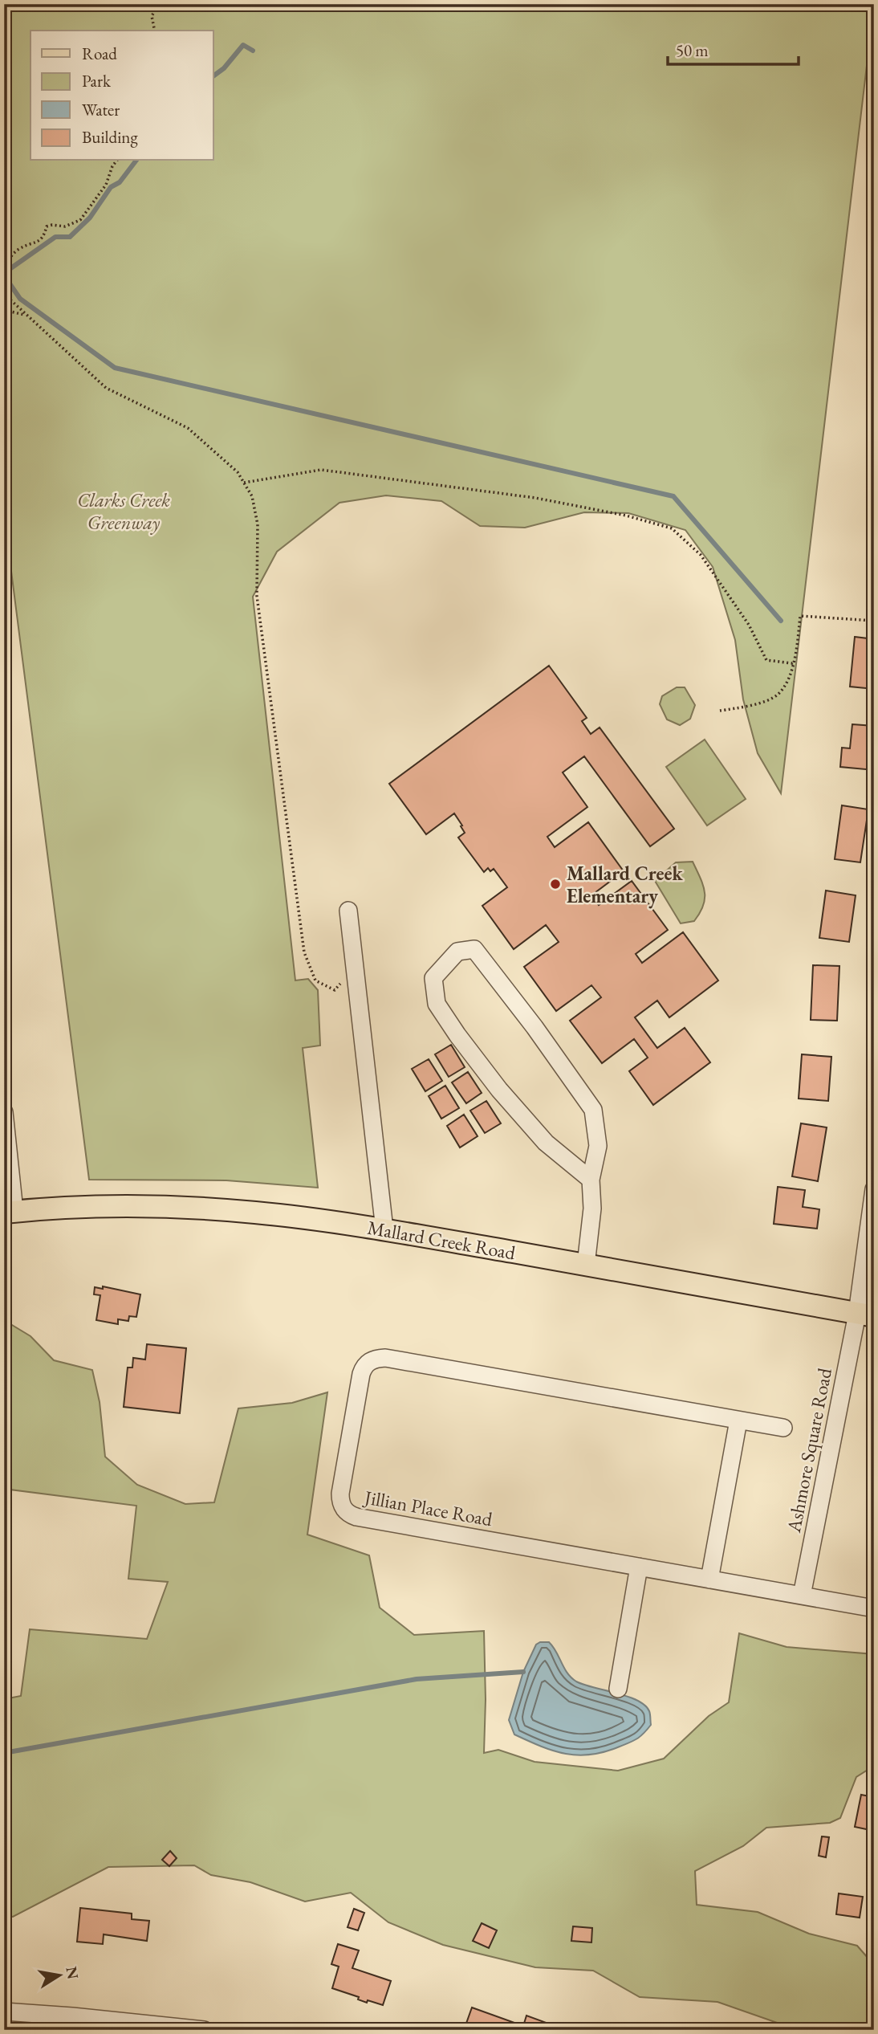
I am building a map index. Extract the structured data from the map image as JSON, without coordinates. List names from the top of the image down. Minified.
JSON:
{"streets":{"main road":["Mallard Creek Road"],"street":["Ashmore Square Road","Jillian Place Road"]},"crossings":[["Mallard Creek Road","Ashmore Square Road"],["Ashmore Square Road","Jillian Place Road"]],"parks":["Clarks Creek Greenway"],"places":["Mallard Creek Elementary"],"legend":["Road","Park","Water","Building"],"scale_bar":"50 m","north":"right"}
